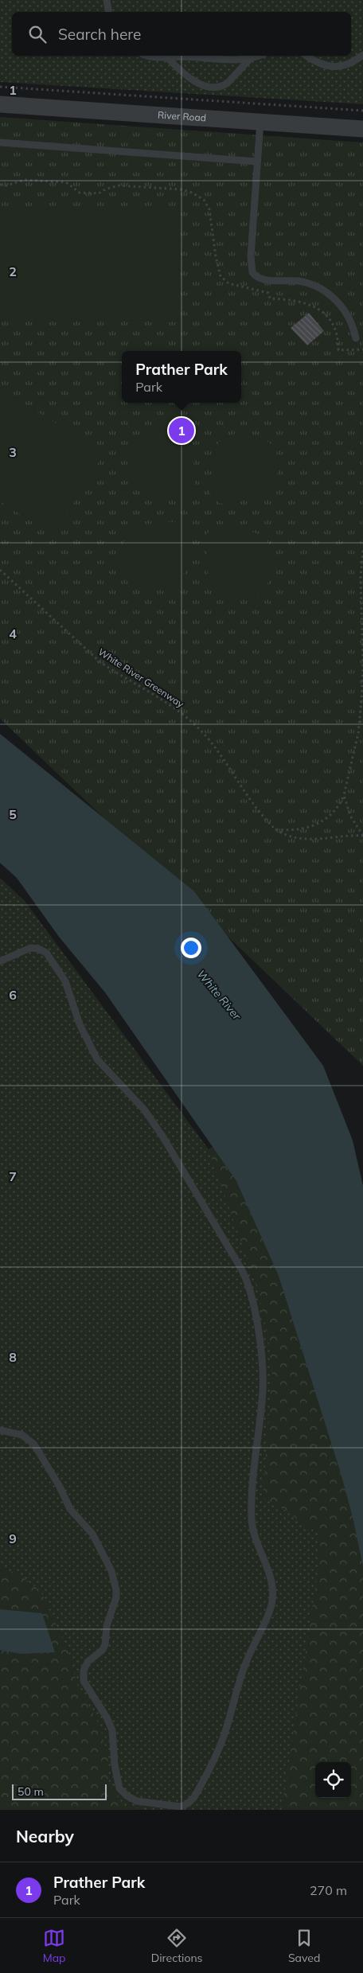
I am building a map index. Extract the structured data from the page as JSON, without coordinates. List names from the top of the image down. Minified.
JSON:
{"streets":{"street":["River Road"],"path":["White River Greenway"]},"water":["White River"],"scale_bar":"50 m","page":{"search":"Search here","popup":["Prather Park","Park"],"pins":"1","scale":"50 m","heading":"Nearby","list":[{"mark":"1","name":"Prather Park","note":"Park","value":"270 m"}],"nav":["Map","Directions","Saved"]},"grid":{"rows":["1","2","3","4","5","6","7","8","9"]}}
